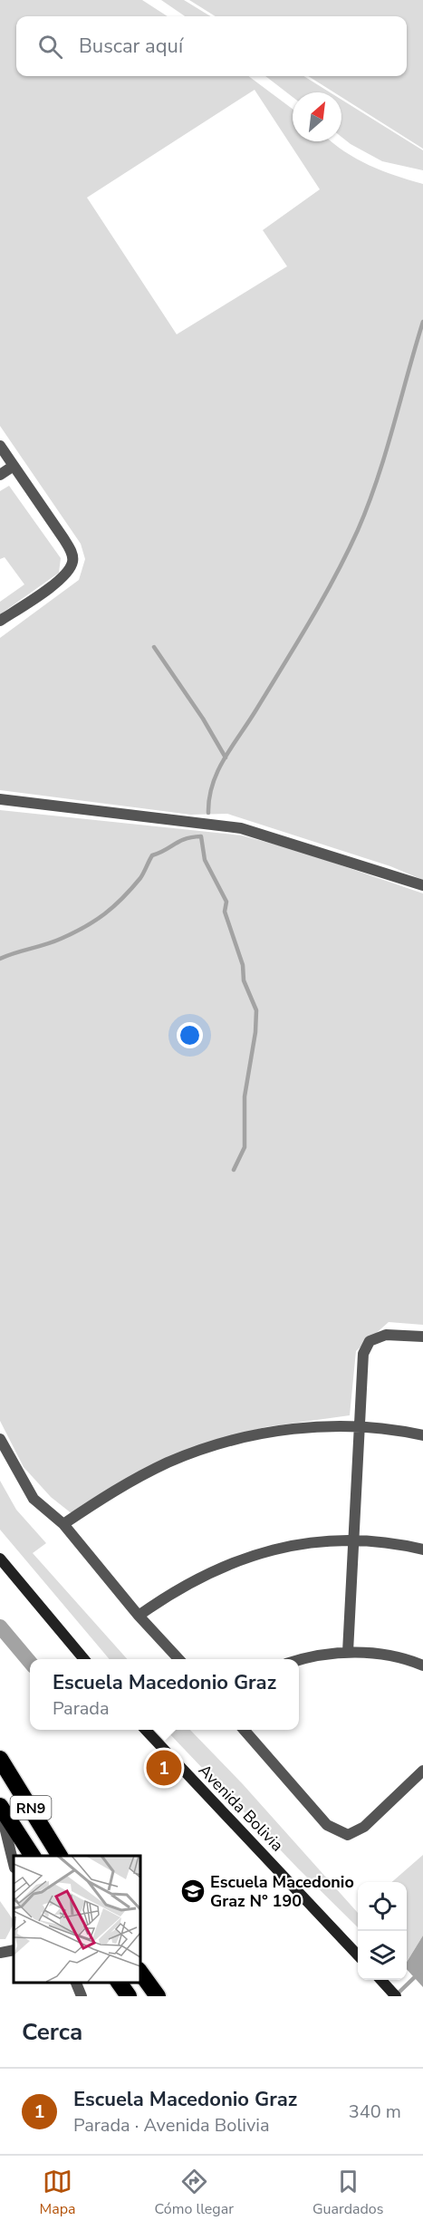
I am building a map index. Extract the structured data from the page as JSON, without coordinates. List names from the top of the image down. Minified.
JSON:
{"streets":{"highway":["RN9"],"street":["Avenida Bolivia"]},"places":{"school or university":["Escuela Macedonio Graz N° 190"]},"north":"top right","page":{"search":"Buscar aquí","popup":["Escuela Macedonio Graz","Parada"],"pins":"1","heading":"Cerca","list":[{"mark":"1","name":"Escuela Macedonio Graz","note":"Parada · Avenida Bolivia","value":"340 m"}],"nav":["Mapa","Cómo llegar","Guardados"]}}
